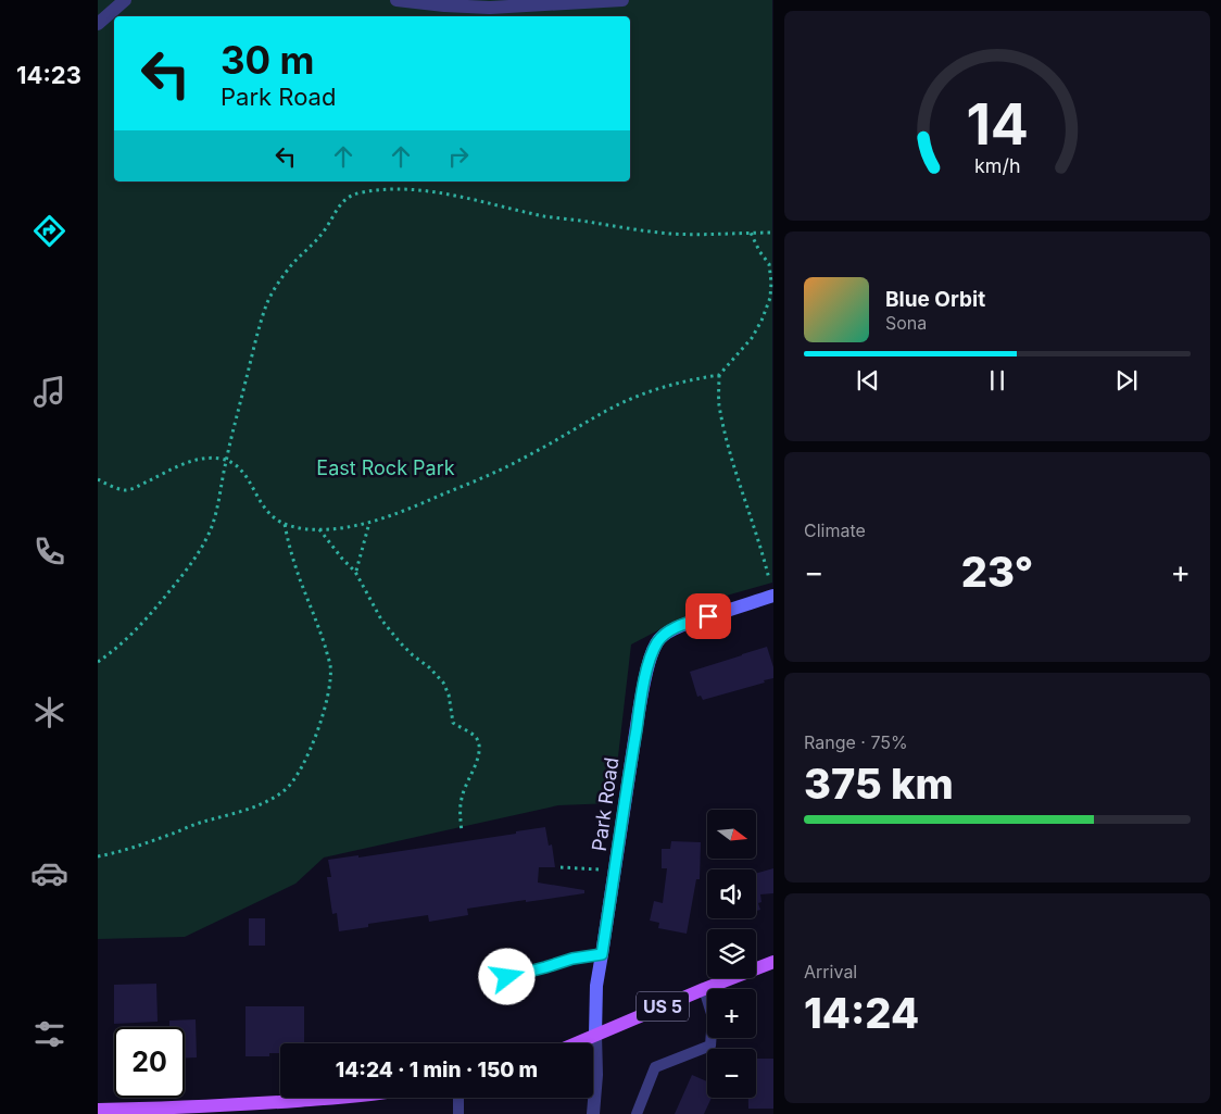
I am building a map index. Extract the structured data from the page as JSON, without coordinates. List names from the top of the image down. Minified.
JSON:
{"streets":{"main road":["Park Road","US 5"]},"crossings":[["Park Road","US 5"]],"parks":["East Rock Park"],"north":"right","page":{"tabs":"14:23","turn":["30 m","Park Road"],"song":["Blue Orbit","Sona"],"tile":["Climate",["Range · 75%","375 km"],["Arrival","14:24"]],"heat":["−","23°","+"],"map_buttons":["+","−"],"limit":"20","trip":"14:24 · 1 min · 150 m","gauge":["14","km/h"]}}
